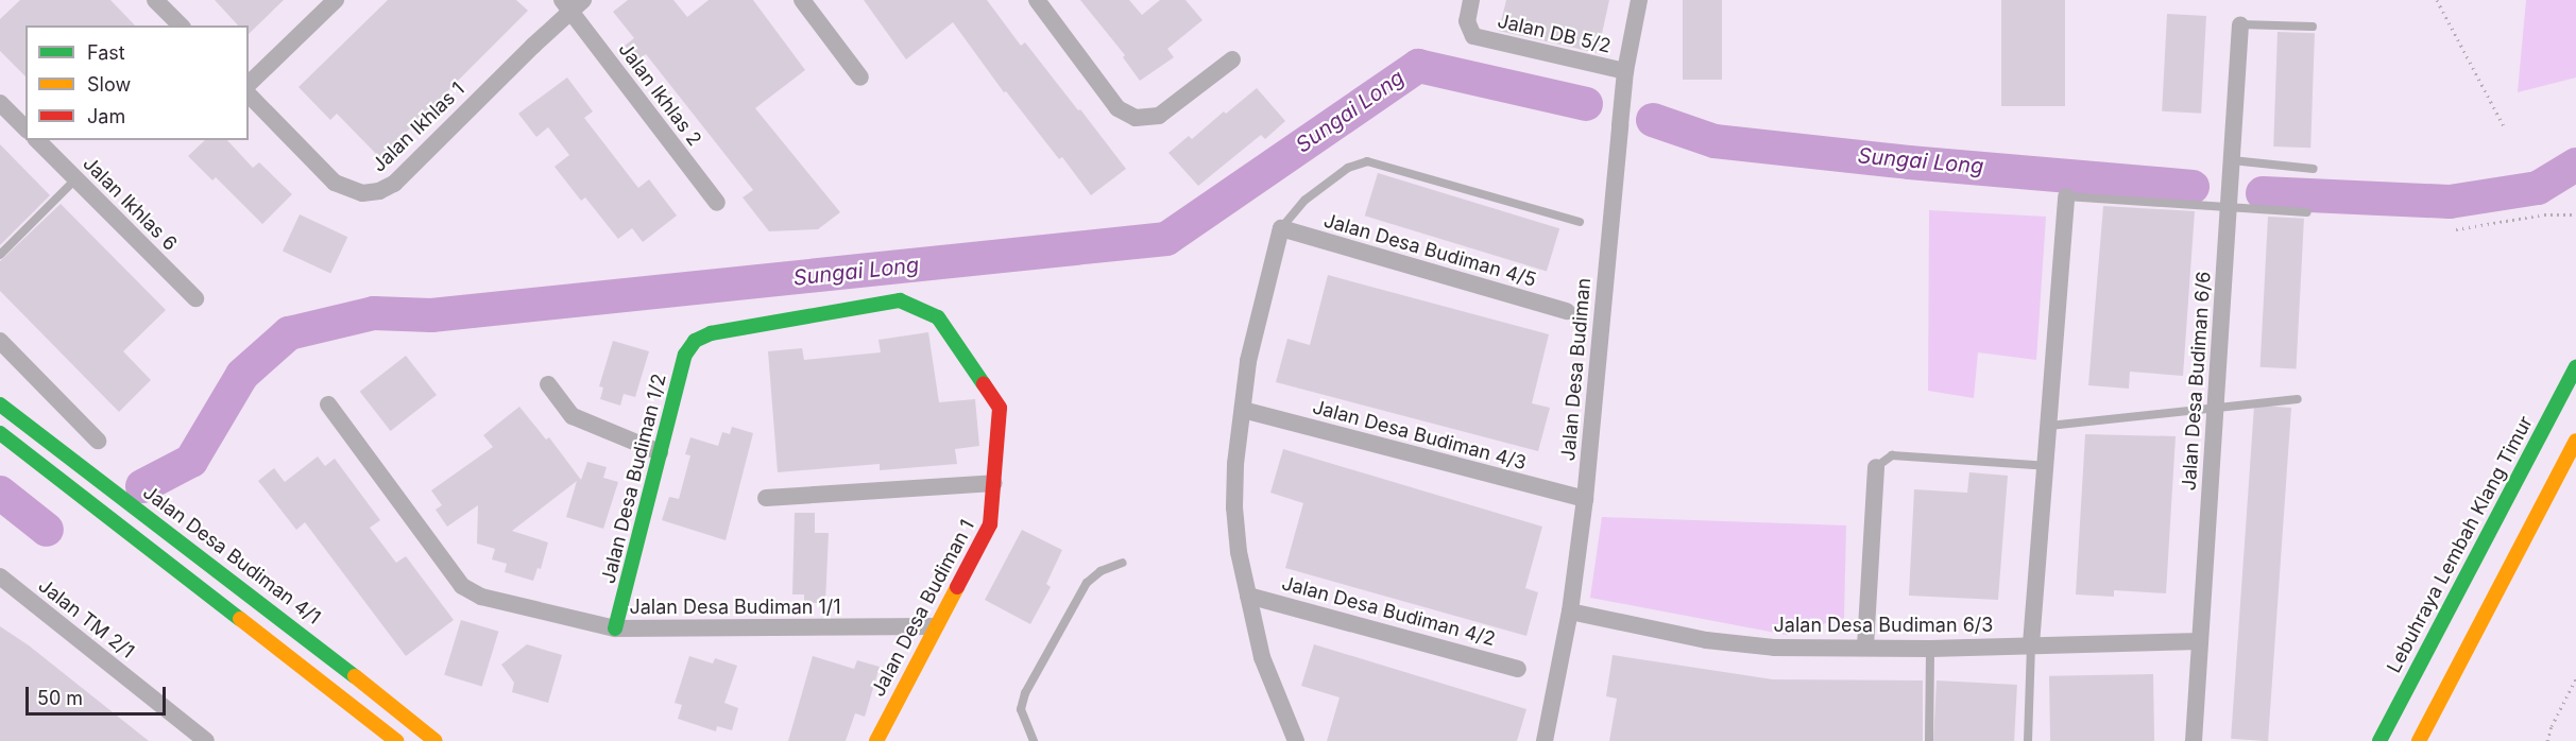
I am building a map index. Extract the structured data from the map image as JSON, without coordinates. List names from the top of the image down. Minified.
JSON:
{"streets":{"main road":["Jalan Desa Budiman 1/2","Lebuhraya Lembah Klang Timur","Jalan Desa Budiman 4/1","Jalan Desa Budiman 1"],"street":["Jalan DB 5/2","Jalan Ikhlas 2","Jalan Ikhlas 1","Jalan Ikhlas 6","Jalan Desa Budiman 4/5","Jalan Desa Budiman","Jalan Desa Budiman 6/6","Jalan Desa Budiman 4/3","Jalan Desa Budiman 1/1","Jalan Desa Budiman 4/2","Jalan TM 2/1","Jalan Desa Budiman 6/3"]},"crossings":[["Jalan DB 5/2","Jalan Desa Budiman"],["Jalan Ikhlas 2","Jalan Ikhlas 1"],["Jalan Desa Budiman","Jalan Desa Budiman 4/3"],["Jalan Desa Budiman","Jalan Desa Budiman 6/3"],["Jalan Desa Budiman 6/6","Jalan Desa Budiman 6/3"],["Jalan Desa Budiman 1/2","Jalan Desa Budiman 1/1"],["Jalan Desa Budiman 1/2","Jalan Desa Budiman 1"],["Jalan Desa Budiman 1/1","Jalan Desa Budiman 1"]],"water":["Sungai Long"],"legend":["Fast","Slow","Jam"],"scale_bar":"50 m"}
